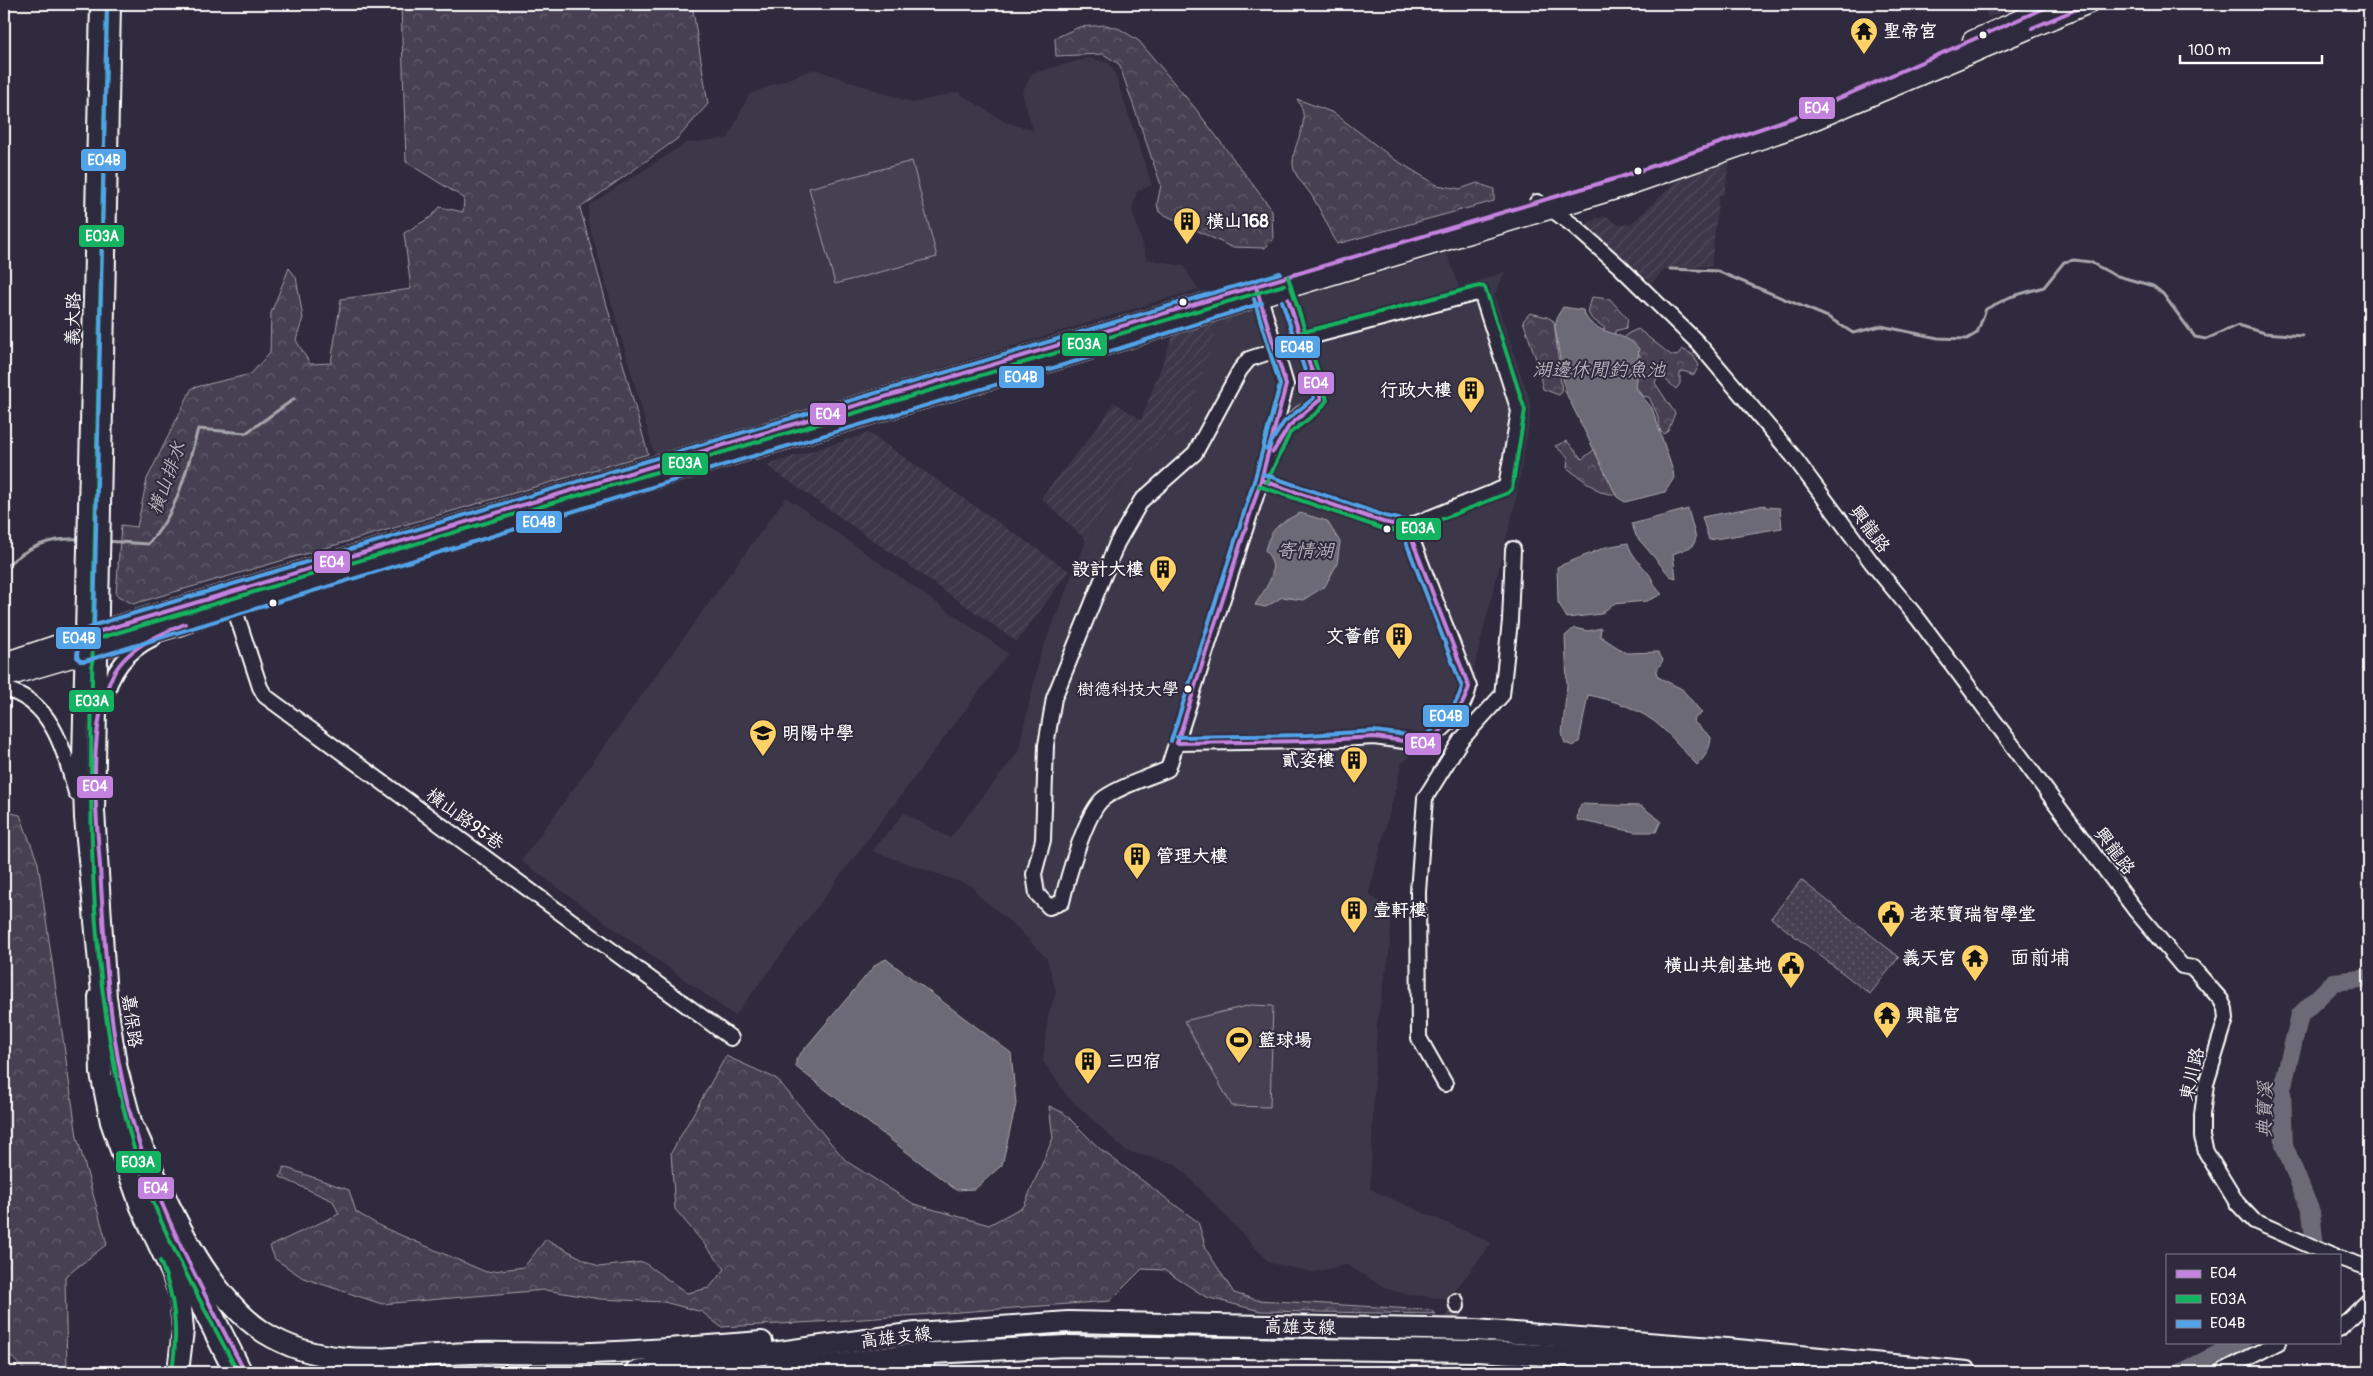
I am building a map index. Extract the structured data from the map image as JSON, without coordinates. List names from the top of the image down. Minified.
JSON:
{"streets":{"highway":["高雄支線"],"street":["義大路","興龍路","橫山路95巷","嘉保路","東川路"]},"crossings":[["興龍路","東川路"]],"districts":["面前埔"],"water":["湖邊休閒釣魚池","橫山排水","寄情湖","典寶溪"],"places":{"temple":["聖帝宮","義天宮","興龍宮"],"building":["橫山168","行政大樓","設計大樓","文薈館","貳姿樓","管理大樓","壹軒樓","三四宿"],"other":["樹德科技大學"],"school or university":["明陽中學"],"public building":["老萊寶瑞智學堂","橫山共創基地"],"sports":["籃球場"]},"lines":["transit line E04","transit line E03A","transit line E04B"],"legend":["E04","E03A","E04B"],"scale_bar":"100 m"}
